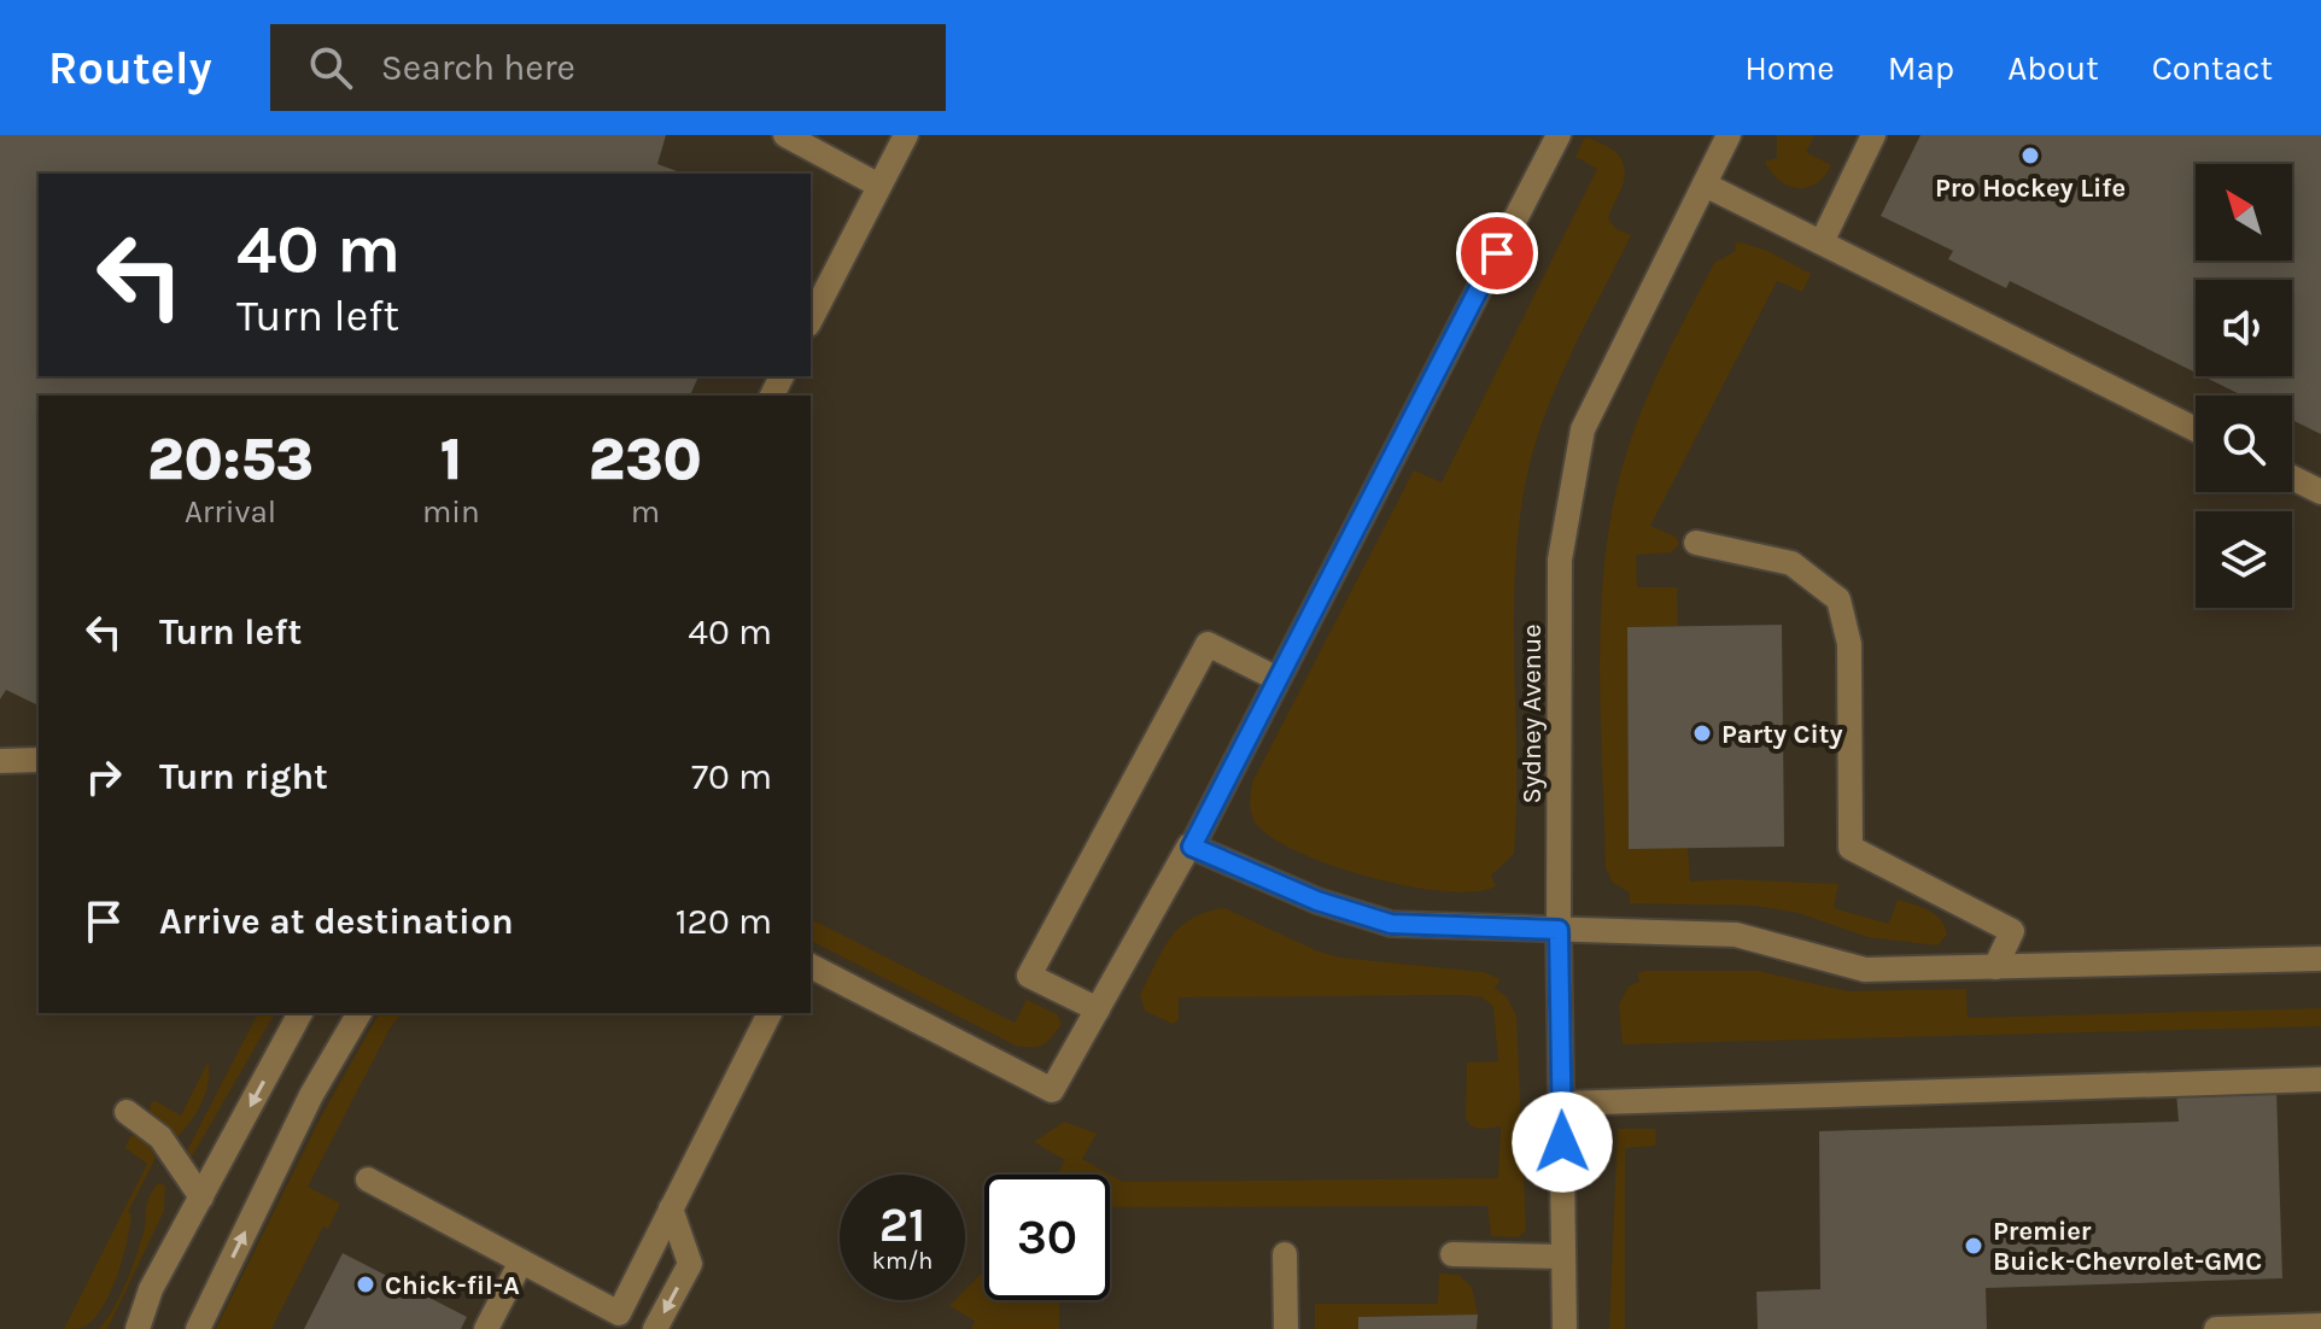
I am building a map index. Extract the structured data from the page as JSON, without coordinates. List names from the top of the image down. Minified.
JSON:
{"streets":{"street":["Sydney Avenue"]},"places":["Pro Hockey Life","Party City","Premier Buick-Chevrolet-GMC","Chick-fil-A"],"north":"top left","page":{"header":"Routely","search":"Search here","nav":["Home","Map","About","Contact"],"turn":["40 m","Turn left"],"eta":["20:53","Arrival","1","min","230","m"],"list":[{"name":"Turn left","value":"40 m"},{"name":"Turn right","value":"70 m"},{"name":"Arrive at destination","value":"120 m"}],"speed":"21 km/h","limit":"30"}}
